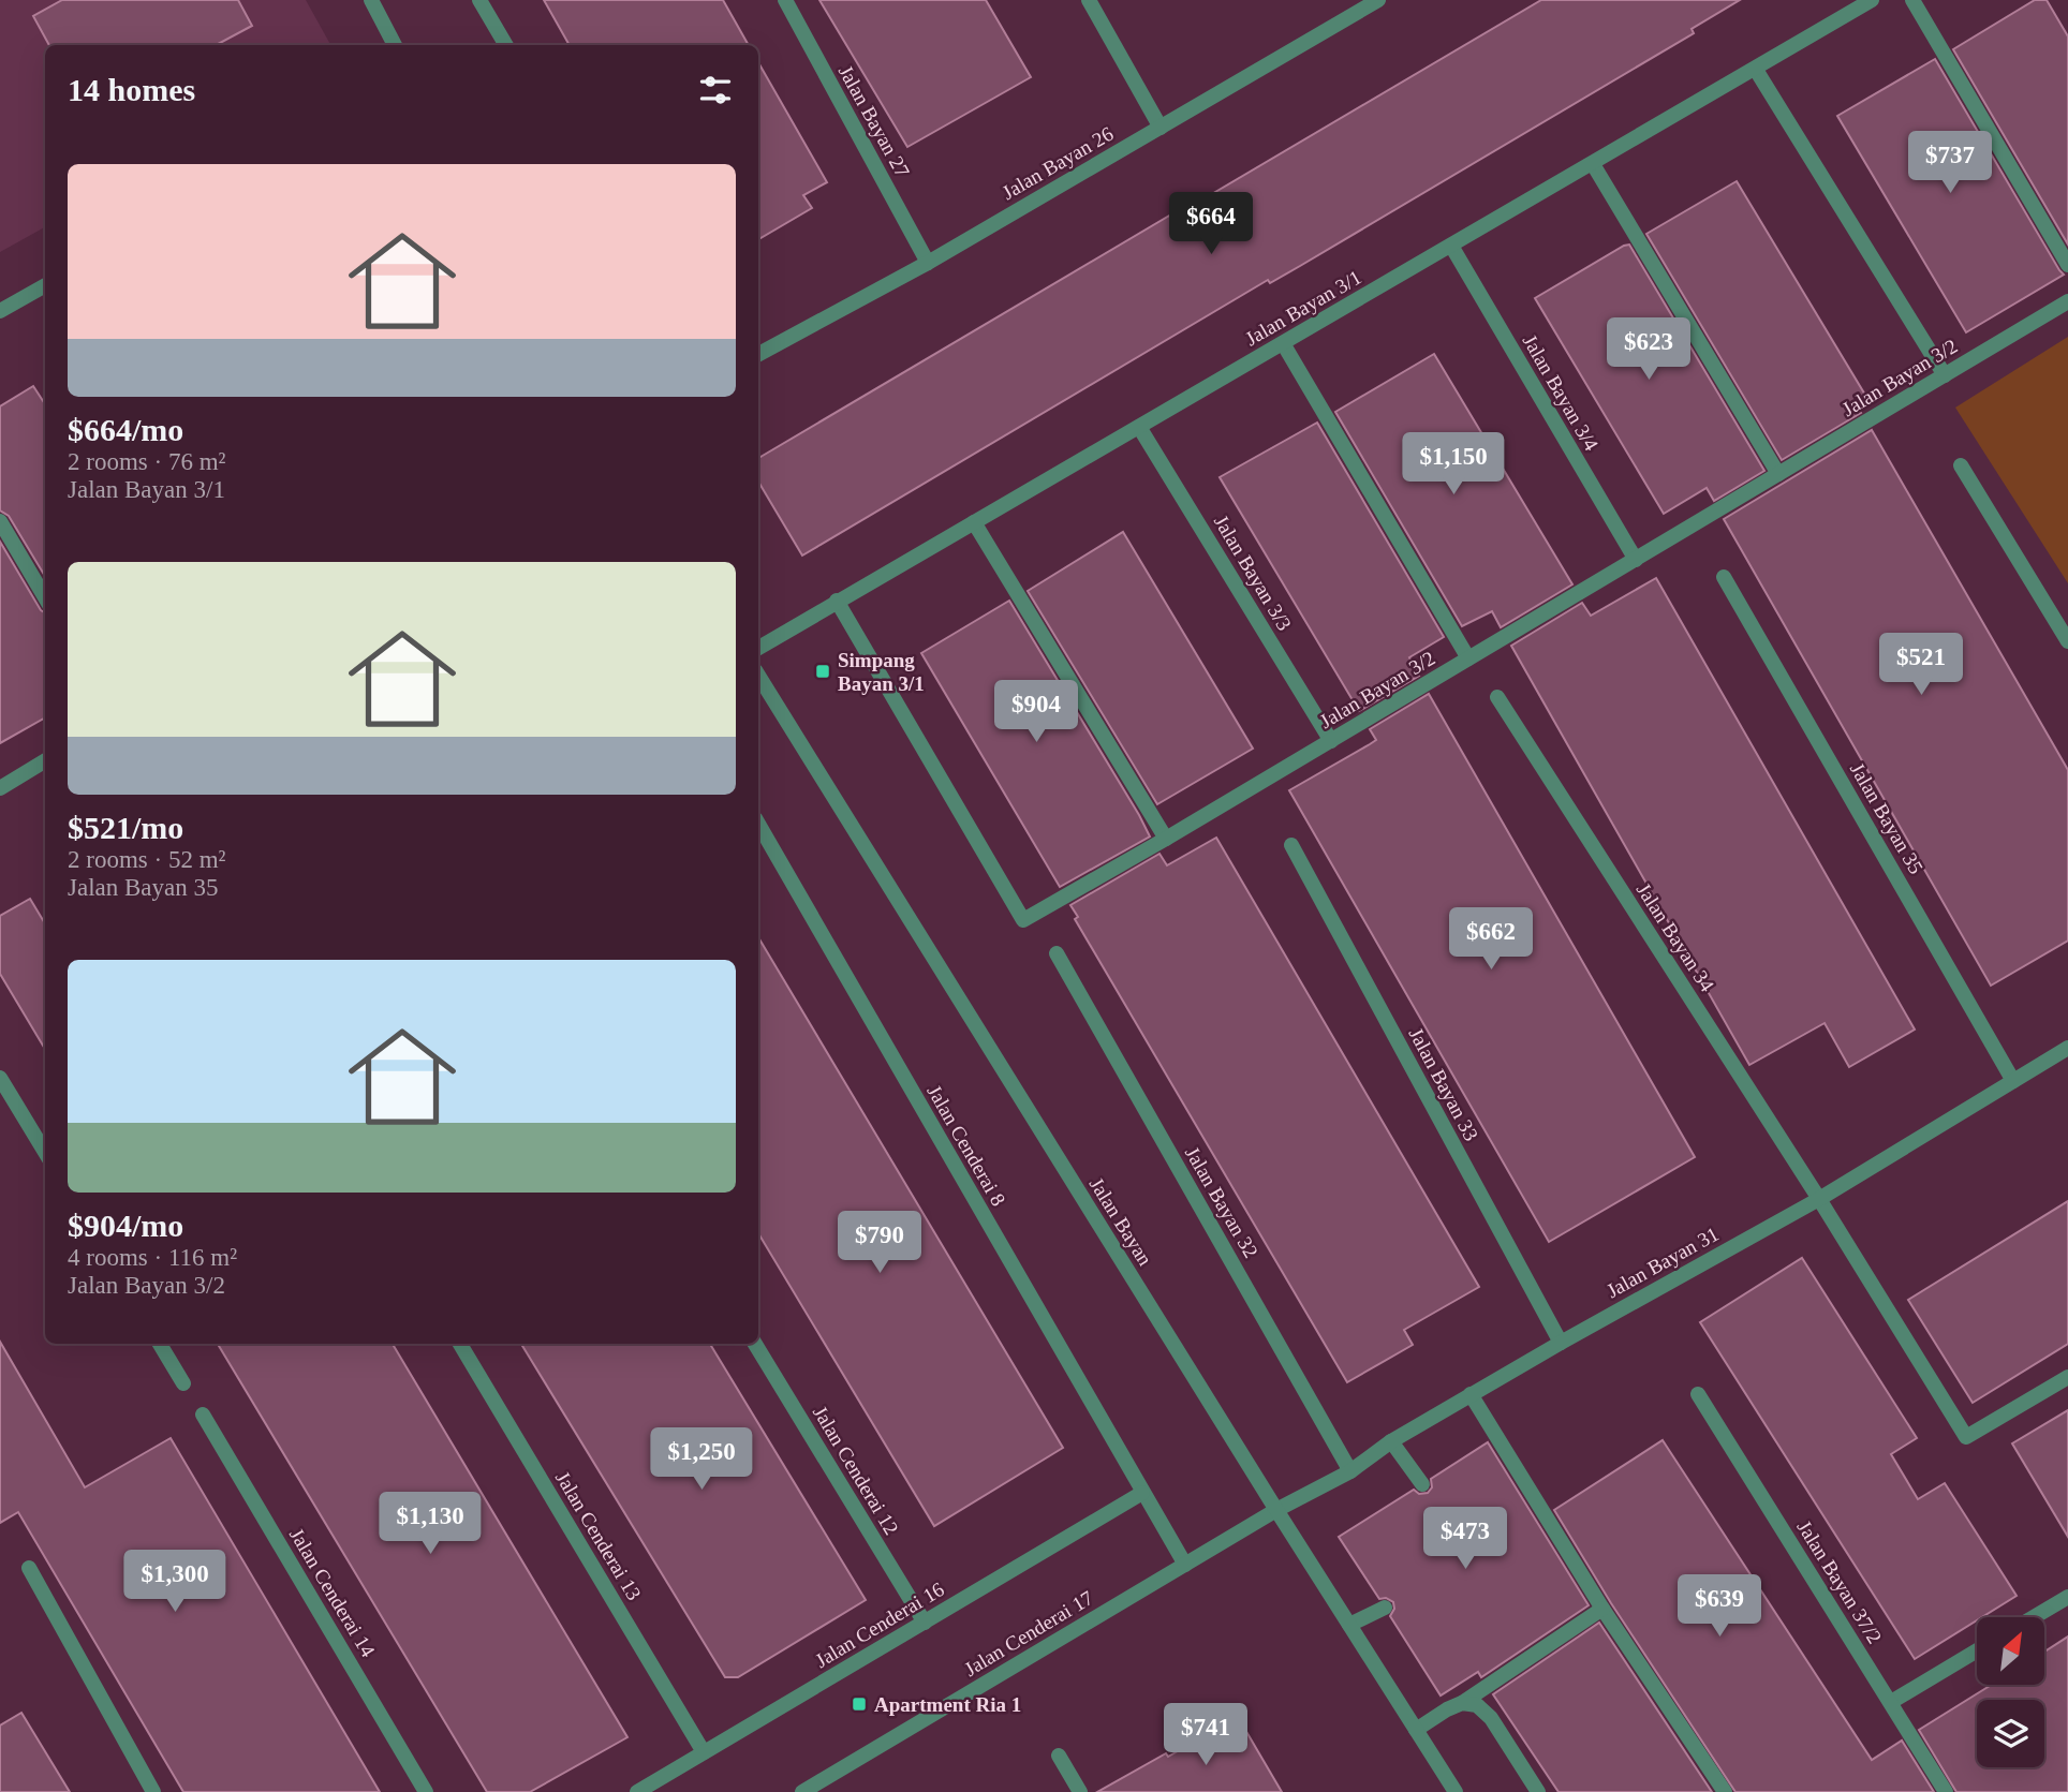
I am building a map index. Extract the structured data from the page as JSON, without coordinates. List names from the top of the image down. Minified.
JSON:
{"streets":{"street":["Jalan Bayan 27","Jalan Bayan 26","Jalan Bayan 3/1","Jalan Bayan 3/2","Jalan Bayan 3/4","Jalan Bayan 3/3","Jalan Bayan 35","Jalan Bayan 34","Jalan Bayan 33","Jalan Cenderai 8","Jalan Bayan 32","Jalan Bayan","Jalan Bayan 31","Jalan Cenderai 12","Jalan Cenderai 13","Jalan Bayan 37/2","Jalan Cenderai 14","Jalan Cenderai 16","Jalan Cenderai 17"]},"crossings":[["Jalan Bayan 27","Jalan Bayan 26"],["Jalan Bayan 3/1","Jalan Bayan 3/2"],["Jalan Bayan 3/1","Jalan Bayan 3/4"],["Jalan Bayan 3/1","Jalan Bayan 3/3"],["Jalan Bayan 3/2","Jalan Bayan 3/4"],["Jalan Bayan 3/2","Jalan Bayan 3/3"],["Jalan Bayan 35","Jalan Bayan 31"],["Jalan Bayan 34","Jalan Bayan 31"],["Jalan Bayan 33","Jalan Bayan 31"],["Jalan Cenderai 8","Jalan Cenderai 16"],["Jalan Cenderai 8","Jalan Cenderai 17"],["Jalan Bayan 32","Jalan Bayan 31"],["Jalan Bayan","Jalan Bayan 31"],["Jalan Bayan","Jalan Cenderai 17"],["Jalan Bayan 31","Jalan Cenderai 17"],["Jalan Cenderai 12","Jalan Cenderai 16"],["Jalan Cenderai 13","Jalan Cenderai 16"]],"places":{"transit":["Simpang Bayan 3/1","Apartment Ria 1"]},"north":"top right","page":{"heading":"14 homes","price":["$737","$664","$623","$1,150","$521","$904","$662","$790","$1,250","$1,130","$473","$1,300","$639","$741"],"list":[{"name":"$664/mo","note":"2 rooms · 76 m² · Jalan Bayan 3/1"},{"name":"$521/mo","note":"2 rooms · 52 m² · Jalan Bayan 35"},{"name":"$904/mo","note":"4 rooms · 116 m² · Jalan Bayan 3/2"}]}}
